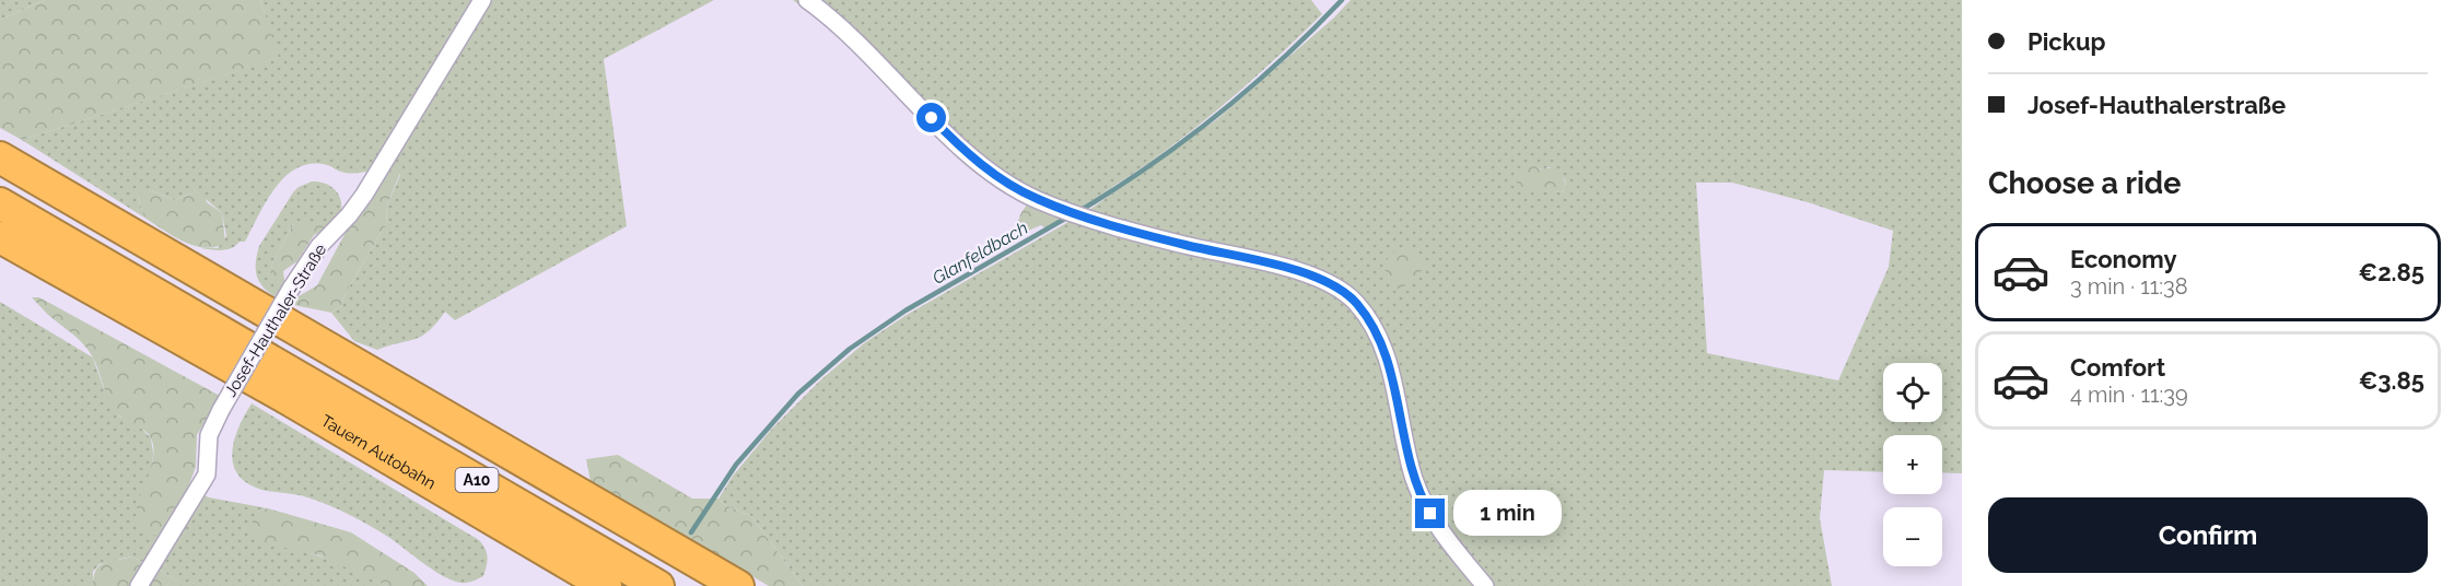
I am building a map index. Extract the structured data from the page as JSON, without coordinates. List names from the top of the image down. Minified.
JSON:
{"streets":{"highway":["Tauern Autobahn","A10"],"street":["Josef-Hauthaler-Straße"]},"crossings":[["Tauern Autobahn","A10"]],"water":["Glanfeldbach"],"page":{"banner":["Pickup","Josef-Hauthalerstraße"],"heading":"Choose a ride","list":[{"name":"Economy","note":"3 min · 11:38","value":"€2.85"},{"name":"Comfort","note":"4 min · 11:39","value":"€3.85"}],"map_buttons":["+","−"],"buttons":"Confirm","bubble":"1 min"}}
